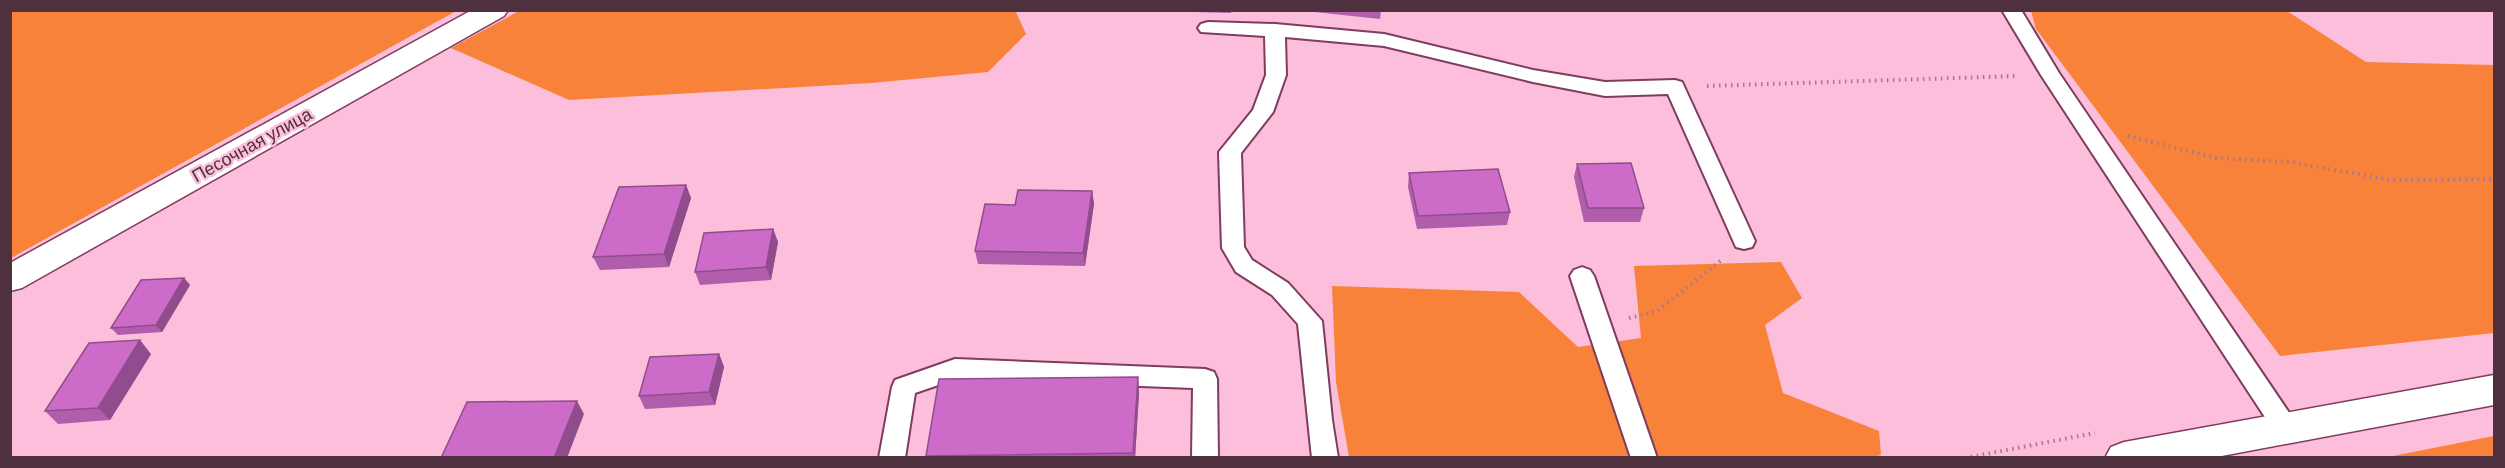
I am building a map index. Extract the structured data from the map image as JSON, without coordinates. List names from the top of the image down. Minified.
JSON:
{"streets":{"street":["Песочная улица"]}}
